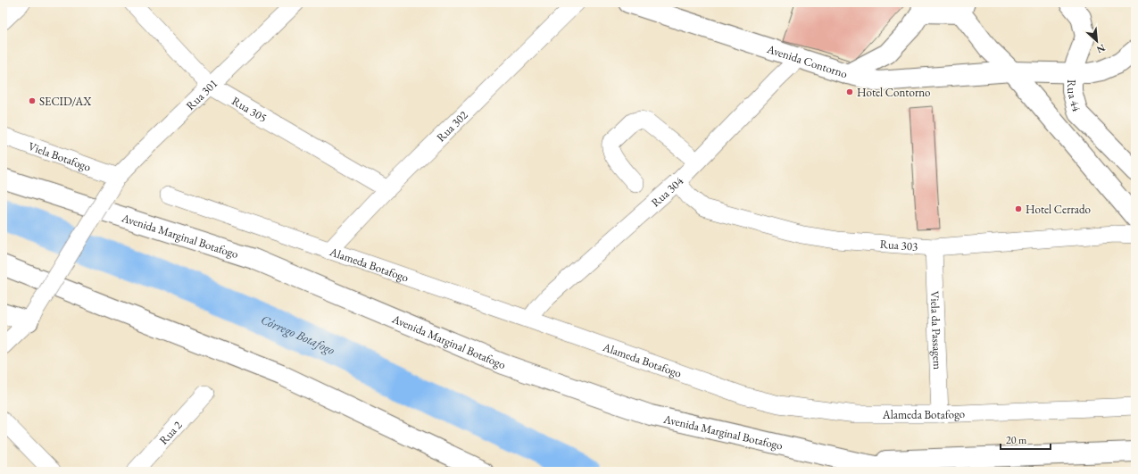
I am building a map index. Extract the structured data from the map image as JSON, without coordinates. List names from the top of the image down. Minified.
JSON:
{"streets":{"main road":["Avenida Contorno","Rua 44","Avenida Marginal Botafogo"],"street":["Rua 301","Rua 305","Rua 302","Viela Botafogo","Rua 304","Rua 303","Alameda Botafogo","Viela da Passagem","Rua 2"]},"crossings":[["Avenida Contorno","Rua 44"],["Avenida Contorno","Rua 304"],["Rua 301","Rua 305"],["Rua 301","Viela Botafogo"],["Rua 305","Rua 302"],["Rua 302","Alameda Botafogo"],["Rua 304","Rua 303"],["Rua 304","Alameda Botafogo"],["Rua 303","Viela da Passagem"],["Alameda Botafogo","Viela da Passagem"]],"water":["Córrego Botafogo"],"places":["Hotel Contorno","SECID/AX","Hotel Cerrado"],"scale_bar":"20 m","north":"bottom right"}
